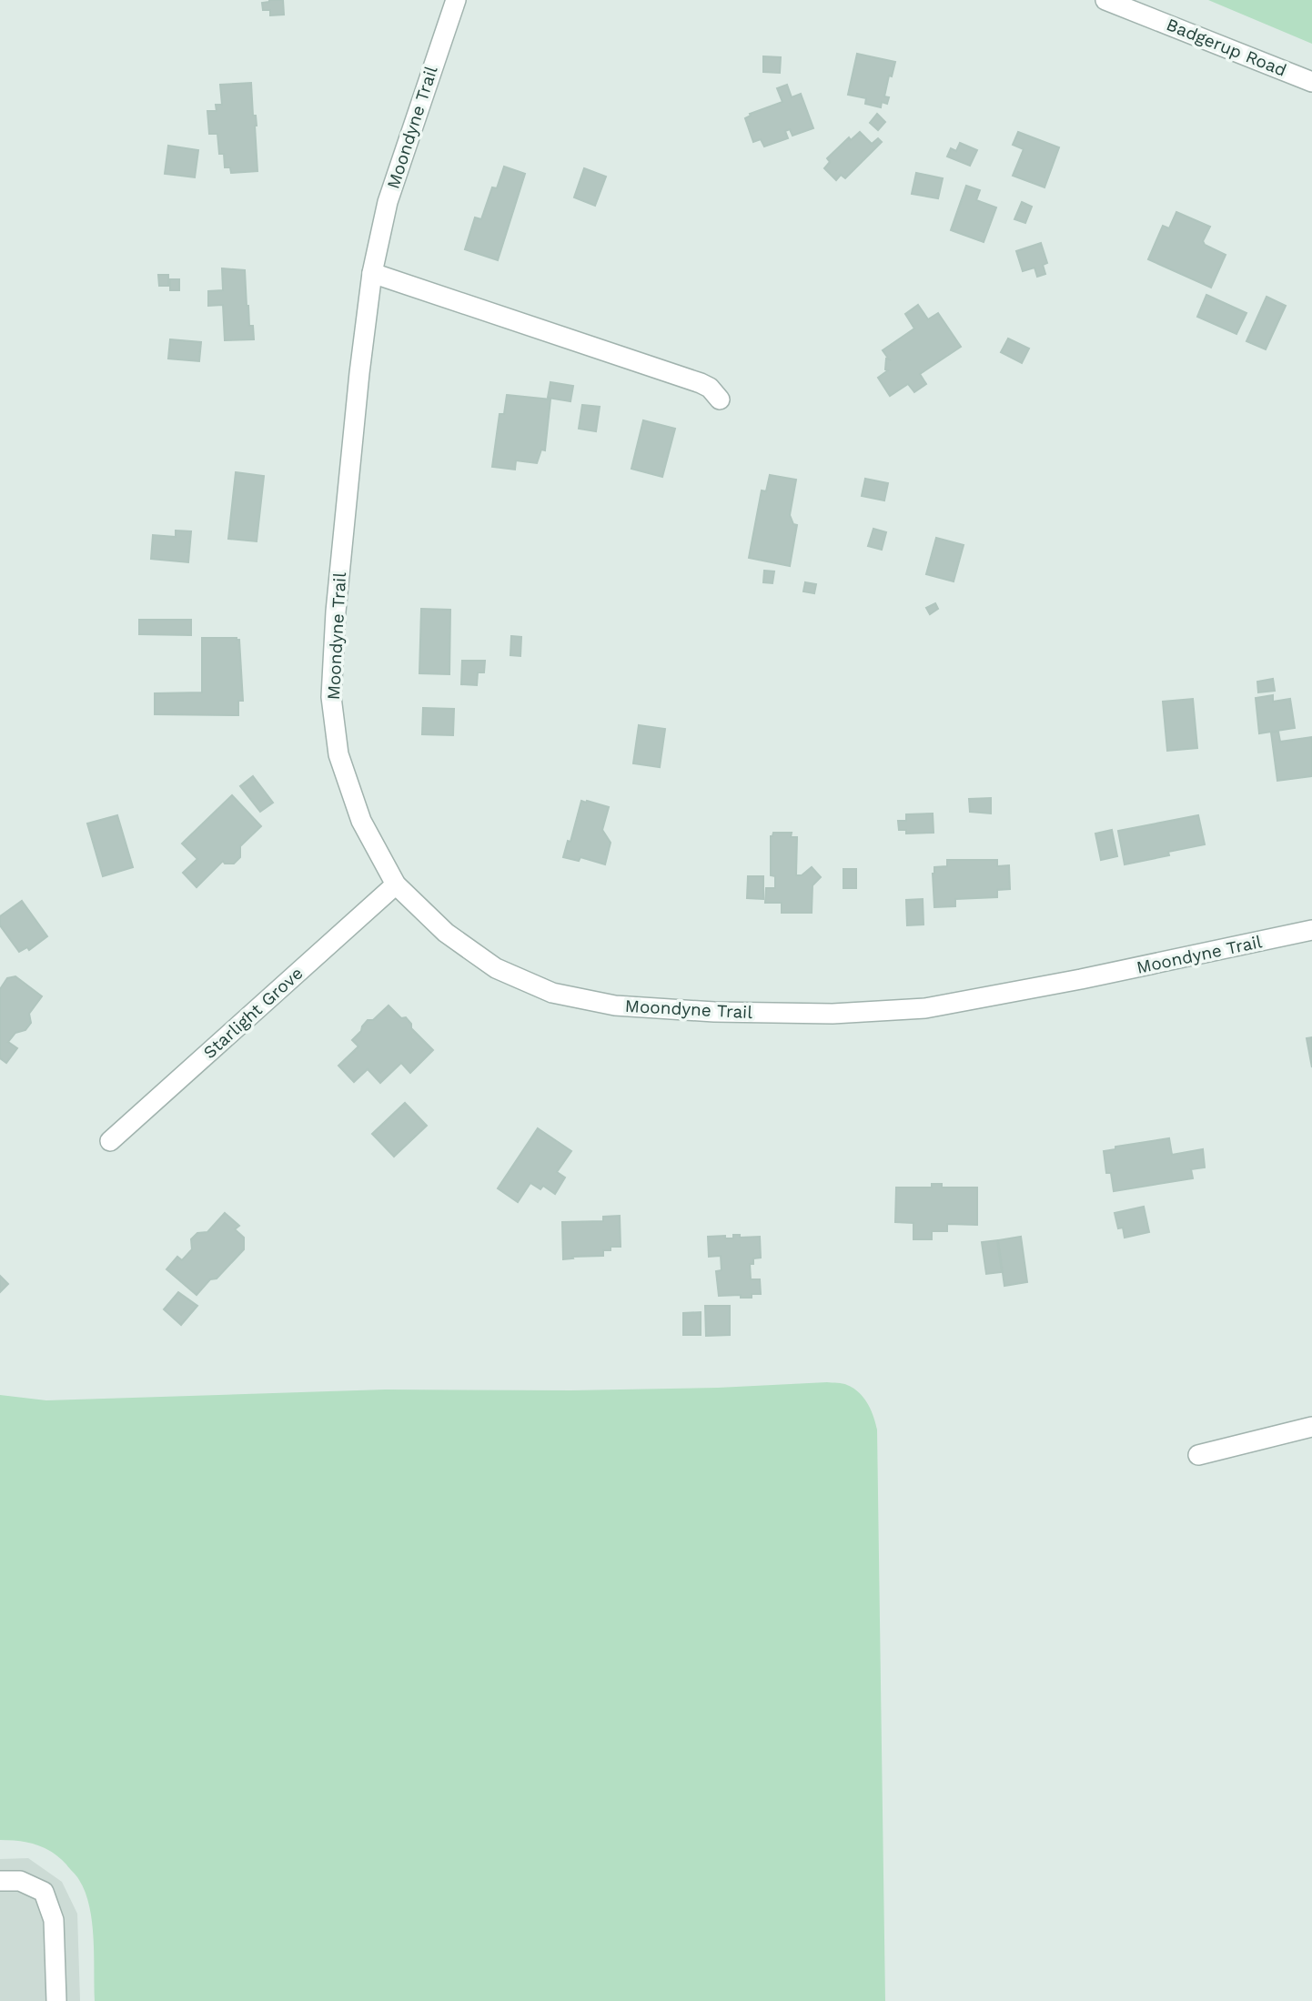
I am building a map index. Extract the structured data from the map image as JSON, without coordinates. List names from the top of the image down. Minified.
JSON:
{"streets":{"street":["Badgerup Road","Moondyne Trail","Starlight Grove"]},"crossings":[["Moondyne Trail","Starlight Grove"]]}
